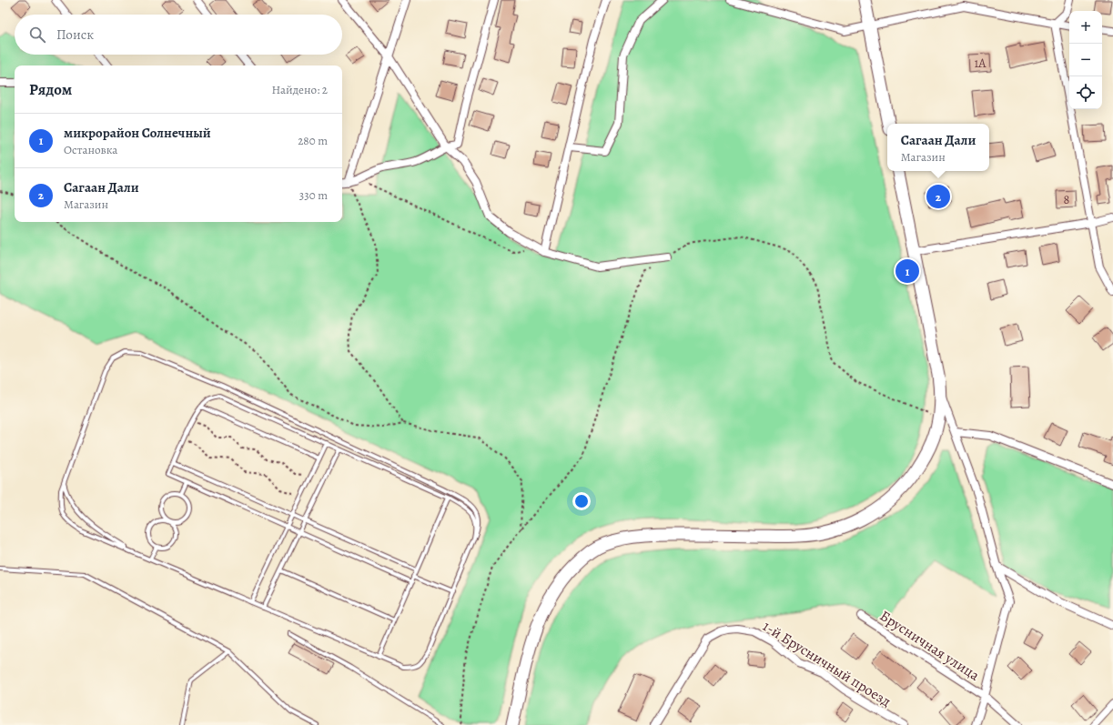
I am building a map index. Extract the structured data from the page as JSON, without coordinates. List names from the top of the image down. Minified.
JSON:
{"streets":{"street":["Брусничная улица","1-й Брусничный проезд"]},"house_numbers":["1А","8"],"page":{"map_buttons":["+","−"],"search":"Поиск","heading":["Рядом","Найдено: 2"],"list":[{"mark":"1","name":"микрорайон Солнечный","note":"Остановка","value":"280 m"},{"mark":"2","name":"Сагаан Дали","note":"Магазин","value":"330 m"}],"popup":["Сагаан Дали","Магазин"],"pins":["2","1"]}}
